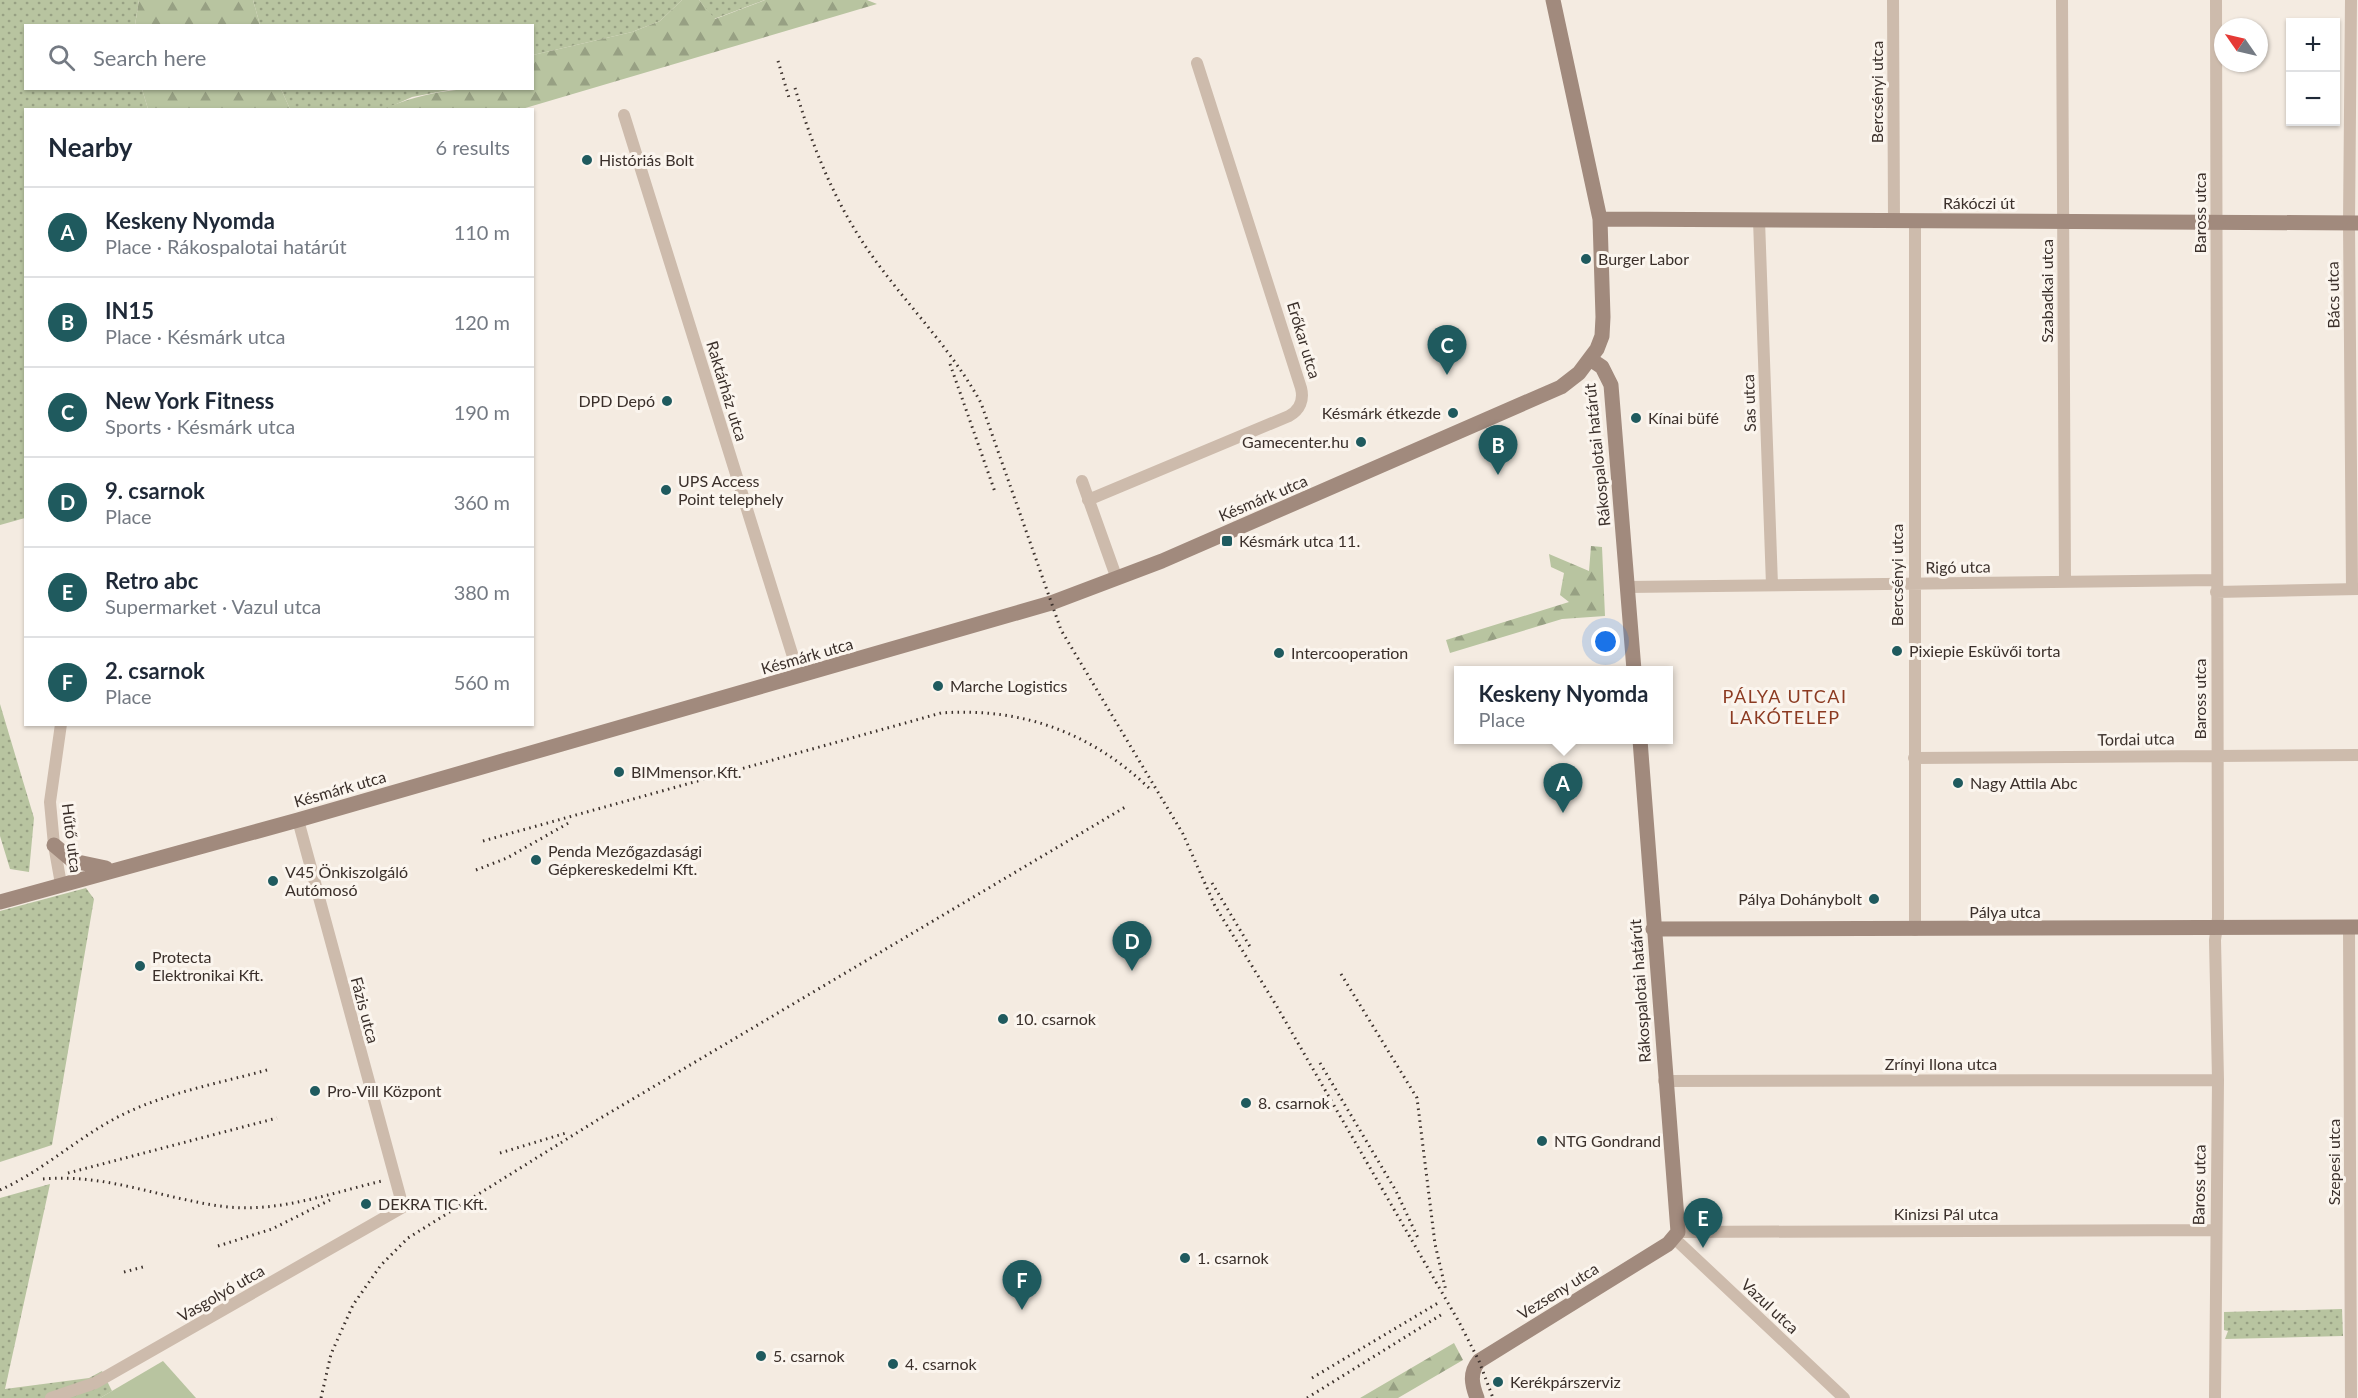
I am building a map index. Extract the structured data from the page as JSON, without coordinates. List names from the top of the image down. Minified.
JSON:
{"streets":{"street":["Bercsényi utca","Rákóczi út","Baross utca","Szabadkai utca","Bács utca","Erőkar utca","Raktárház utca","Sas utca","Rákospalotai határút","Késmárk utca","Rigó utca","Tordai utca","Hűtő utca","Pálya utca","Fázis utca","Zrínyi Ilona utca","Szepesi utca","Kinizsi Pál utca","Vezseny utca","Vasgolyó utca","Vazul utca"]},"crossings":[["Bercsényi utca","Rákóczi út"],["Bercsényi utca","Rigó utca"],["Bercsényi utca","Tordai utca"],["Bercsényi utca","Pálya utca"],["Rákóczi út","Baross utca"],["Rákóczi út","Szabadkai utca"],["Rákóczi út","Bács utca"],["Rákóczi út","Sas utca"],["Rákóczi út","Rákospalotai határút"],["Baross utca","Rigó utca"],["Baross utca","Tordai utca"],["Baross utca","Pálya utca"],["Baross utca","Zrínyi Ilona utca"],["Baross utca","Kinizsi Pál utca"],["Szabadkai utca","Rigó utca"],["Bács utca","Rigó utca"],["Raktárház utca","Késmárk utca"],["Sas utca","Rigó utca"],["Rákospalotai határút","Késmárk utca"],["Rákospalotai határút","Rigó utca"],["Rákospalotai határút","Pálya utca"],["Rákospalotai határút","Zrínyi Ilona utca"],["Rákospalotai határút","Kinizsi Pál utca"],["Rákospalotai határút","Vezseny utca"],["Rákospalotai határút","Vazul utca"],["Késmárk utca","Hűtő utca"],["Késmárk utca","Fázis utca"],["Pálya utca","Szepesi utca"],["Fázis utca","Vasgolyó utca"],["Kinizsi Pál utca","Vezseny utca"],["Kinizsi Pál utca","Vazul utca"],["Vezseny utca","Vazul utca"]],"districts":["PÁLYA UTCAI LAKÓTELEP"],"places":{"other":["Históriás Bolt","Burger Labor","DPD Depó","Késmárk étkezde","Kínai büfé","Gamecenter.hu","UPS Access Point telephely","Pixiepie Esküvői torta","Intercooperation","Marche Logistics","BIMmensor Kft.","Nagy Attila Abc","Penda Mezőgazdasági Gépkereskedelmi Kft.","V45 Önkiszolgáló Autómosó","Pálya Dohánybolt","Protecta Elektronikai Kft.","10. csarnok","Pro-Vill Központ","8. csarnok","NTG Gondrand","DEKRA TIC Kft.","1. csarnok","5. csarnok","4. csarnok","Kerékpárszerviz"],"transit":["Késmárk utca 11."]},"north":"top left","page":{"map_buttons":["+","−"],"search":"Search here","heading":["Nearby","6 results"],"list":[{"mark":"A","name":"Keskeny Nyomda","note":"Place · Rákospalotai határút","value":"110 m"},{"mark":"B","name":"IN15","note":"Place · Késmárk utca","value":"120 m"},{"mark":"C","name":"New York Fitness","note":"Sports · Késmárk utca","value":"190 m"},{"mark":"D","name":"9. csarnok","note":"Place","value":"360 m"},{"mark":"E","name":"Retro abc","note":"Supermarket · Vazul utca","value":"380 m"},{"mark":"F","name":"2. csarnok","note":"Place","value":"560 m"}],"pins":["C","B","A","D","E","F"],"popup":["Keskeny Nyomda","Place"]}}
